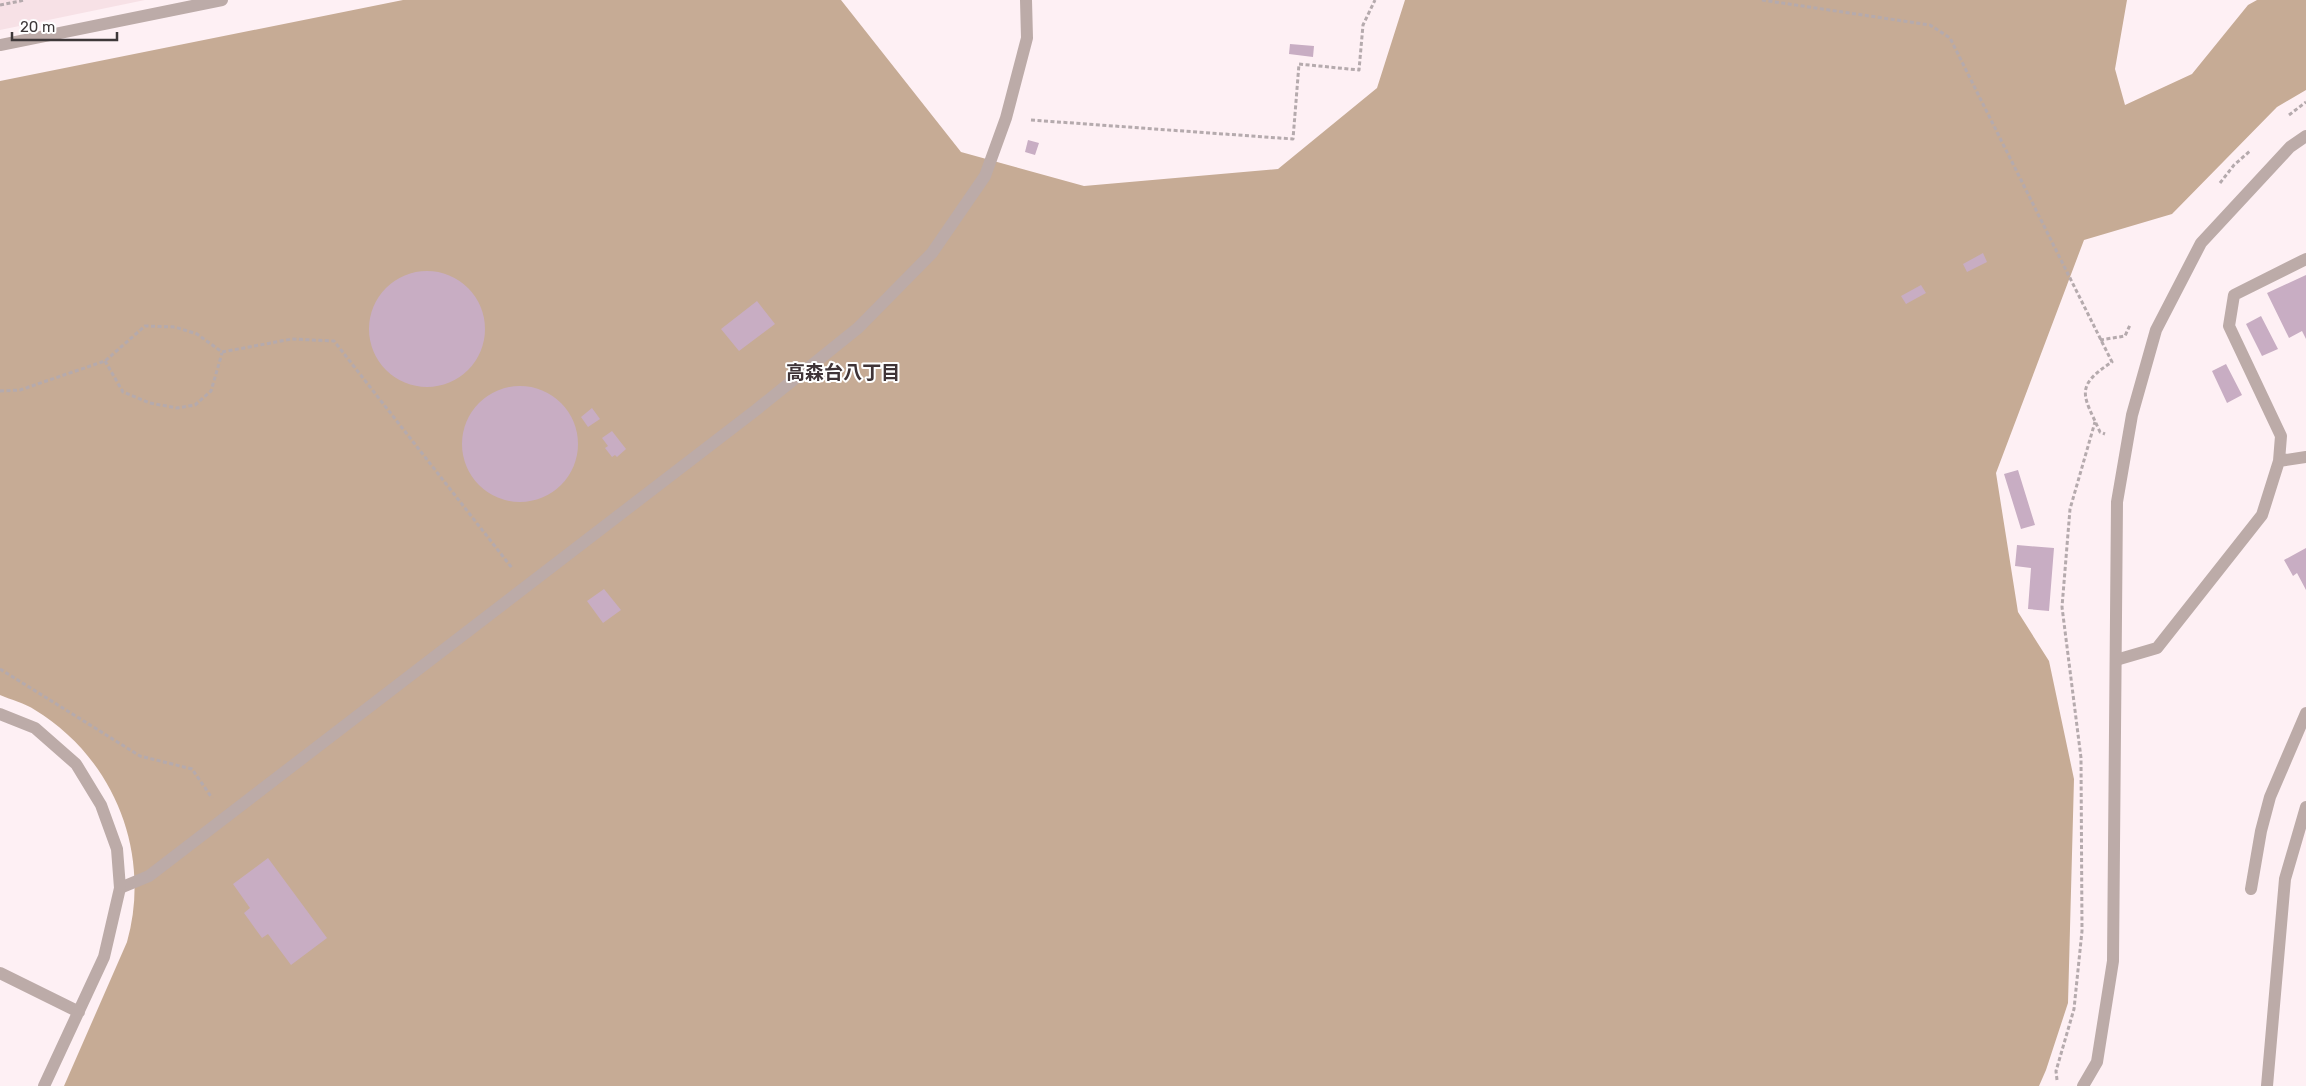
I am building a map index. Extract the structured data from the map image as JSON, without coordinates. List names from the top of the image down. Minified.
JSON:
{"districts":["高森台八丁目"],"scale_bar":"20 m"}
